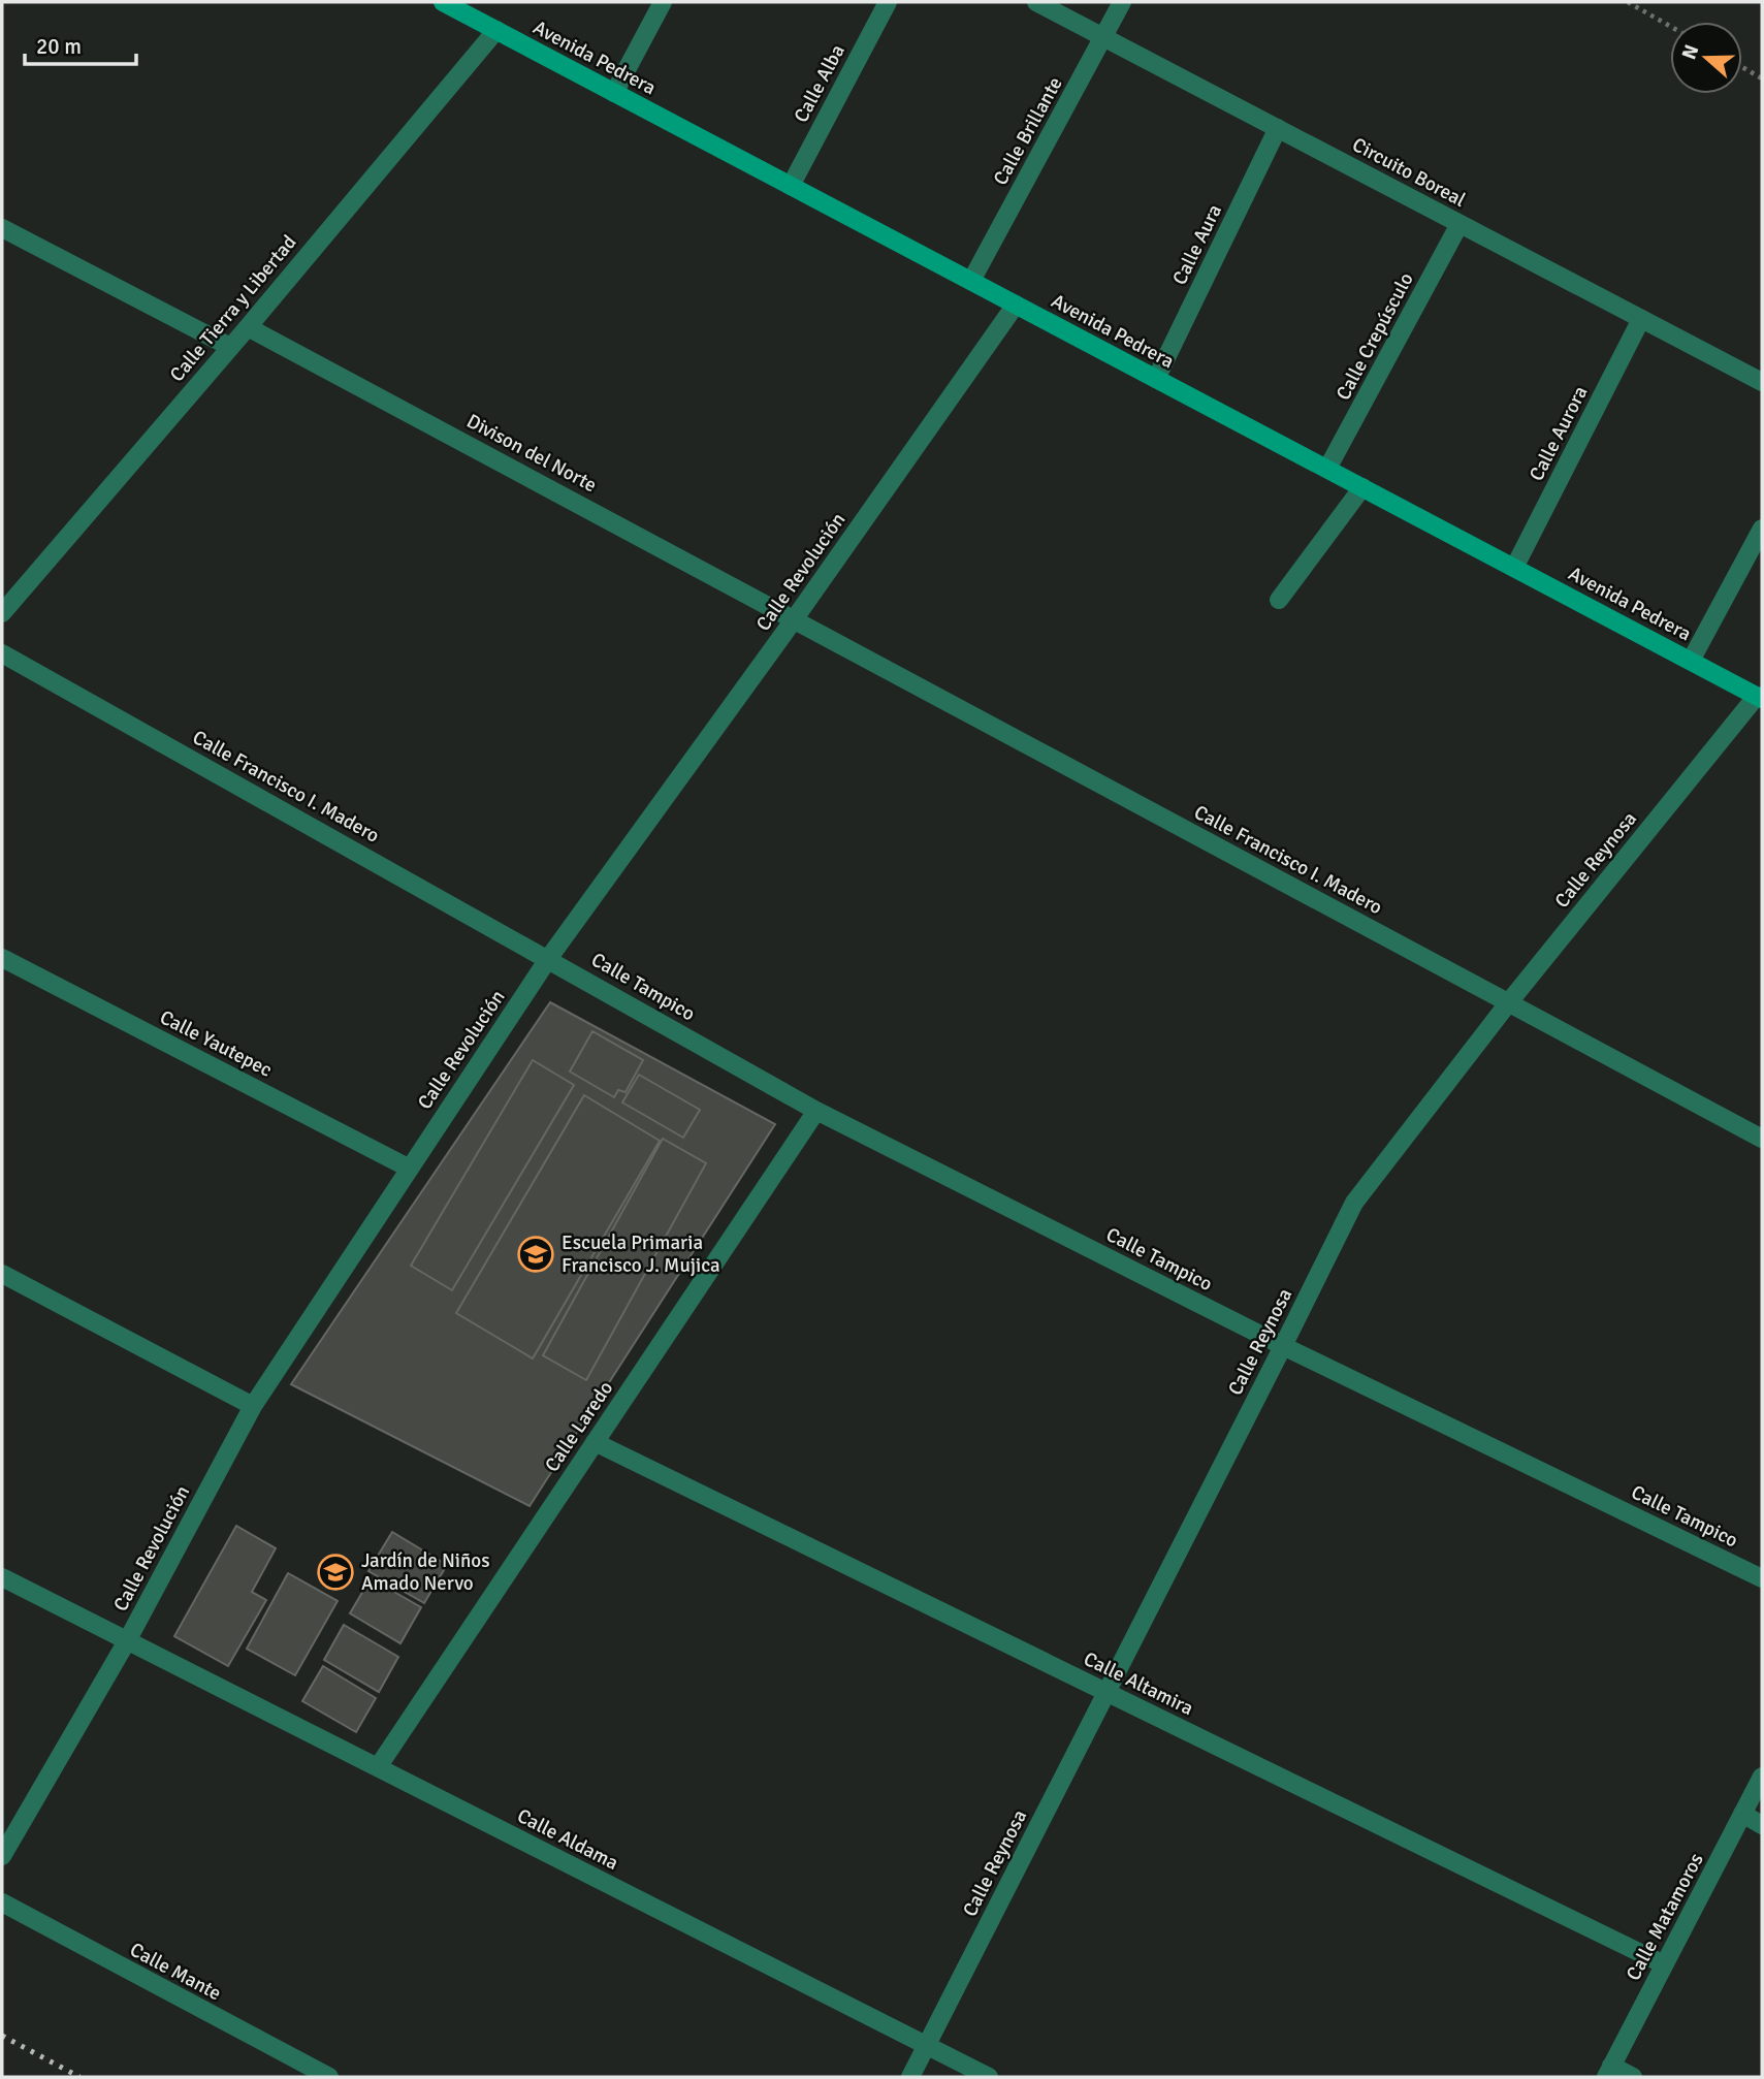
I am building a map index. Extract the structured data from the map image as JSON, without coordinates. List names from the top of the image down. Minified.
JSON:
{"streets":{"street":["Avenida Pedrera","Calle Alba","Calle Brillante","Circuito Boreal","Calle Aura","Calle Tierra y Libertad","Calle Crepúsculo","Calle Aurora","Divison del Norte","Calle Revolución","Calle Francisco I. Madero","Calle Reynosa","Calle Tampico","Calle Yautepec","Calle Laredo","Calle Altamira","Calle Aldama","Calle Matamoros","Calle Mante"]},"crossings":[["Avenida Pedrera","Calle Alba"],["Avenida Pedrera","Calle Brillante"],["Avenida Pedrera","Calle Aura"],["Avenida Pedrera","Calle Tierra y Libertad"],["Avenida Pedrera","Calle Crepúsculo"],["Avenida Pedrera","Calle Aurora"],["Avenida Pedrera","Calle Revolución"],["Avenida Pedrera","Calle Reynosa"],["Calle Brillante","Circuito Boreal"],["Circuito Boreal","Calle Aura"],["Circuito Boreal","Calle Crepúsculo"],["Circuito Boreal","Calle Aurora"],["Calle Tierra y Libertad","Divison del Norte"],["Divison del Norte","Calle Revolución"],["Divison del Norte","Calle Francisco I. Madero"],["Calle Revolución","Calle Francisco I. Madero"],["Calle Revolución","Calle Tampico"],["Calle Revolución","Calle Yautepec"],["Calle Revolución","Calle Aldama"],["Calle Francisco I. Madero","Calle Reynosa"],["Calle Francisco I. Madero","Calle Tampico"],["Calle Reynosa","Calle Tampico"],["Calle Reynosa","Calle Altamira"],["Calle Reynosa","Calle Aldama"],["Calle Tampico","Calle Laredo"],["Calle Laredo","Calle Altamira"],["Calle Laredo","Calle Aldama"],["Calle Altamira","Calle Matamoros"]],"places":{"school or university":["Escuela Primaria Francisco J. Mujica","Jardín de Niños Amado Nervo"]},"scale_bar":"20 m","north":"left"}
